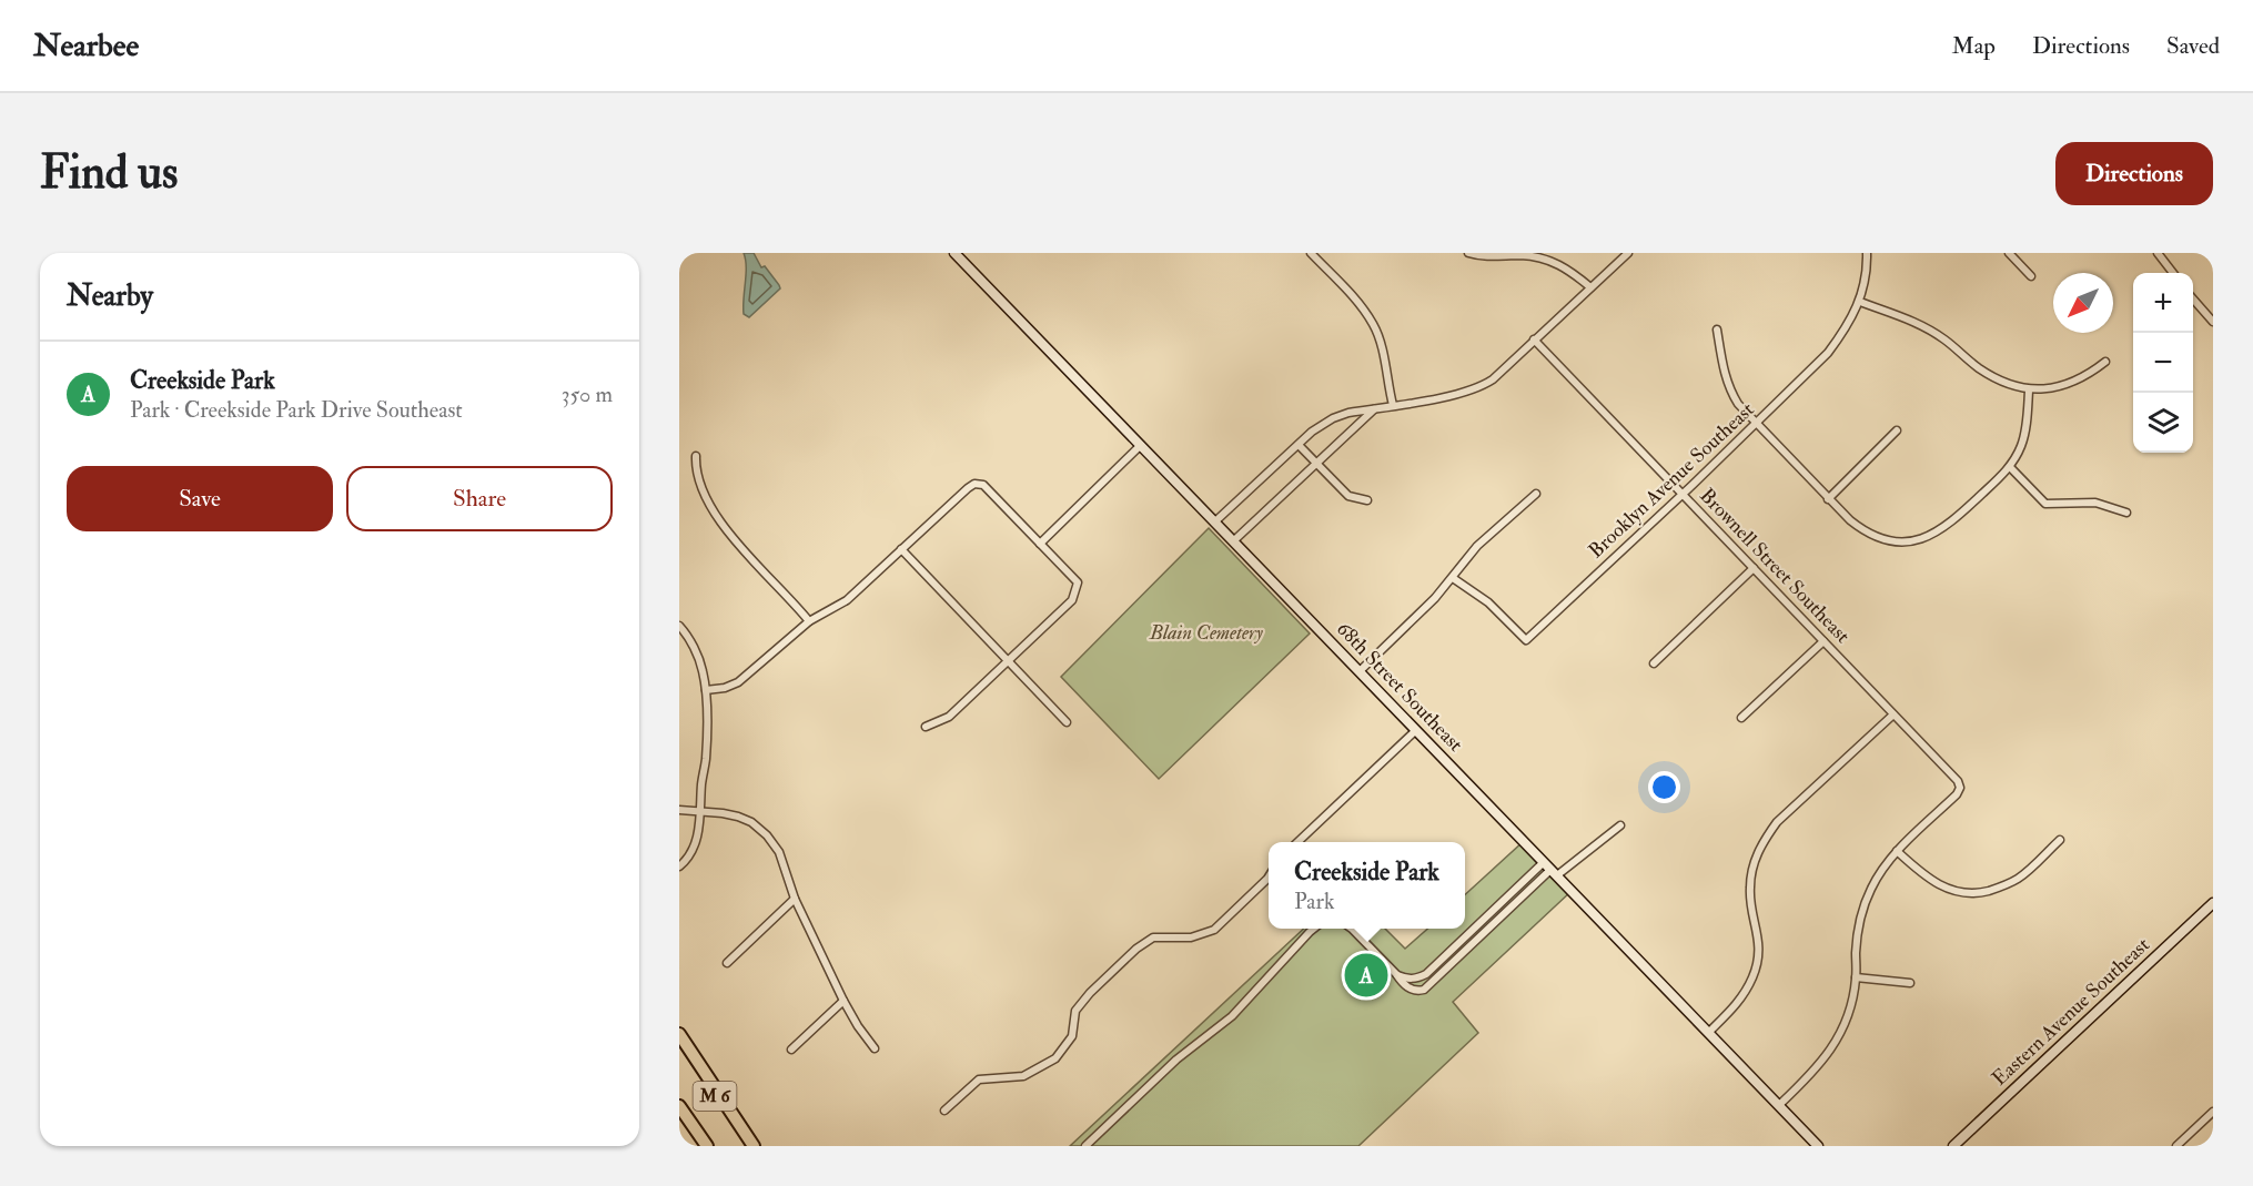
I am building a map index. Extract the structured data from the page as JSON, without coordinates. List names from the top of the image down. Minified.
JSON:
{"streets":{"highway":["M 6"],"main road":["68th Street Southeast","Eastern Avenue Southeast"],"street":["Brooklyn Avenue Southeast","Brownell Street Southeast"]},"crossings":[["Brooklyn Avenue Southeast","Brownell Street Southeast"]],"parks":["Blain Cemetery"],"north":"bottom left","page":{"header":"Nearbee","nav":["Map","Directions","Saved"],"buttons":["Directions",["Save","Share"]],"title":"Find us","heading":"Nearby","map_buttons":["+","−"],"list":[{"mark":"A","name":"Creekside Park","note":"Park · Creekside Park Drive Southeast","value":"350 m"}],"popup":["Creekside Park","Park"],"pins":"A"}}
